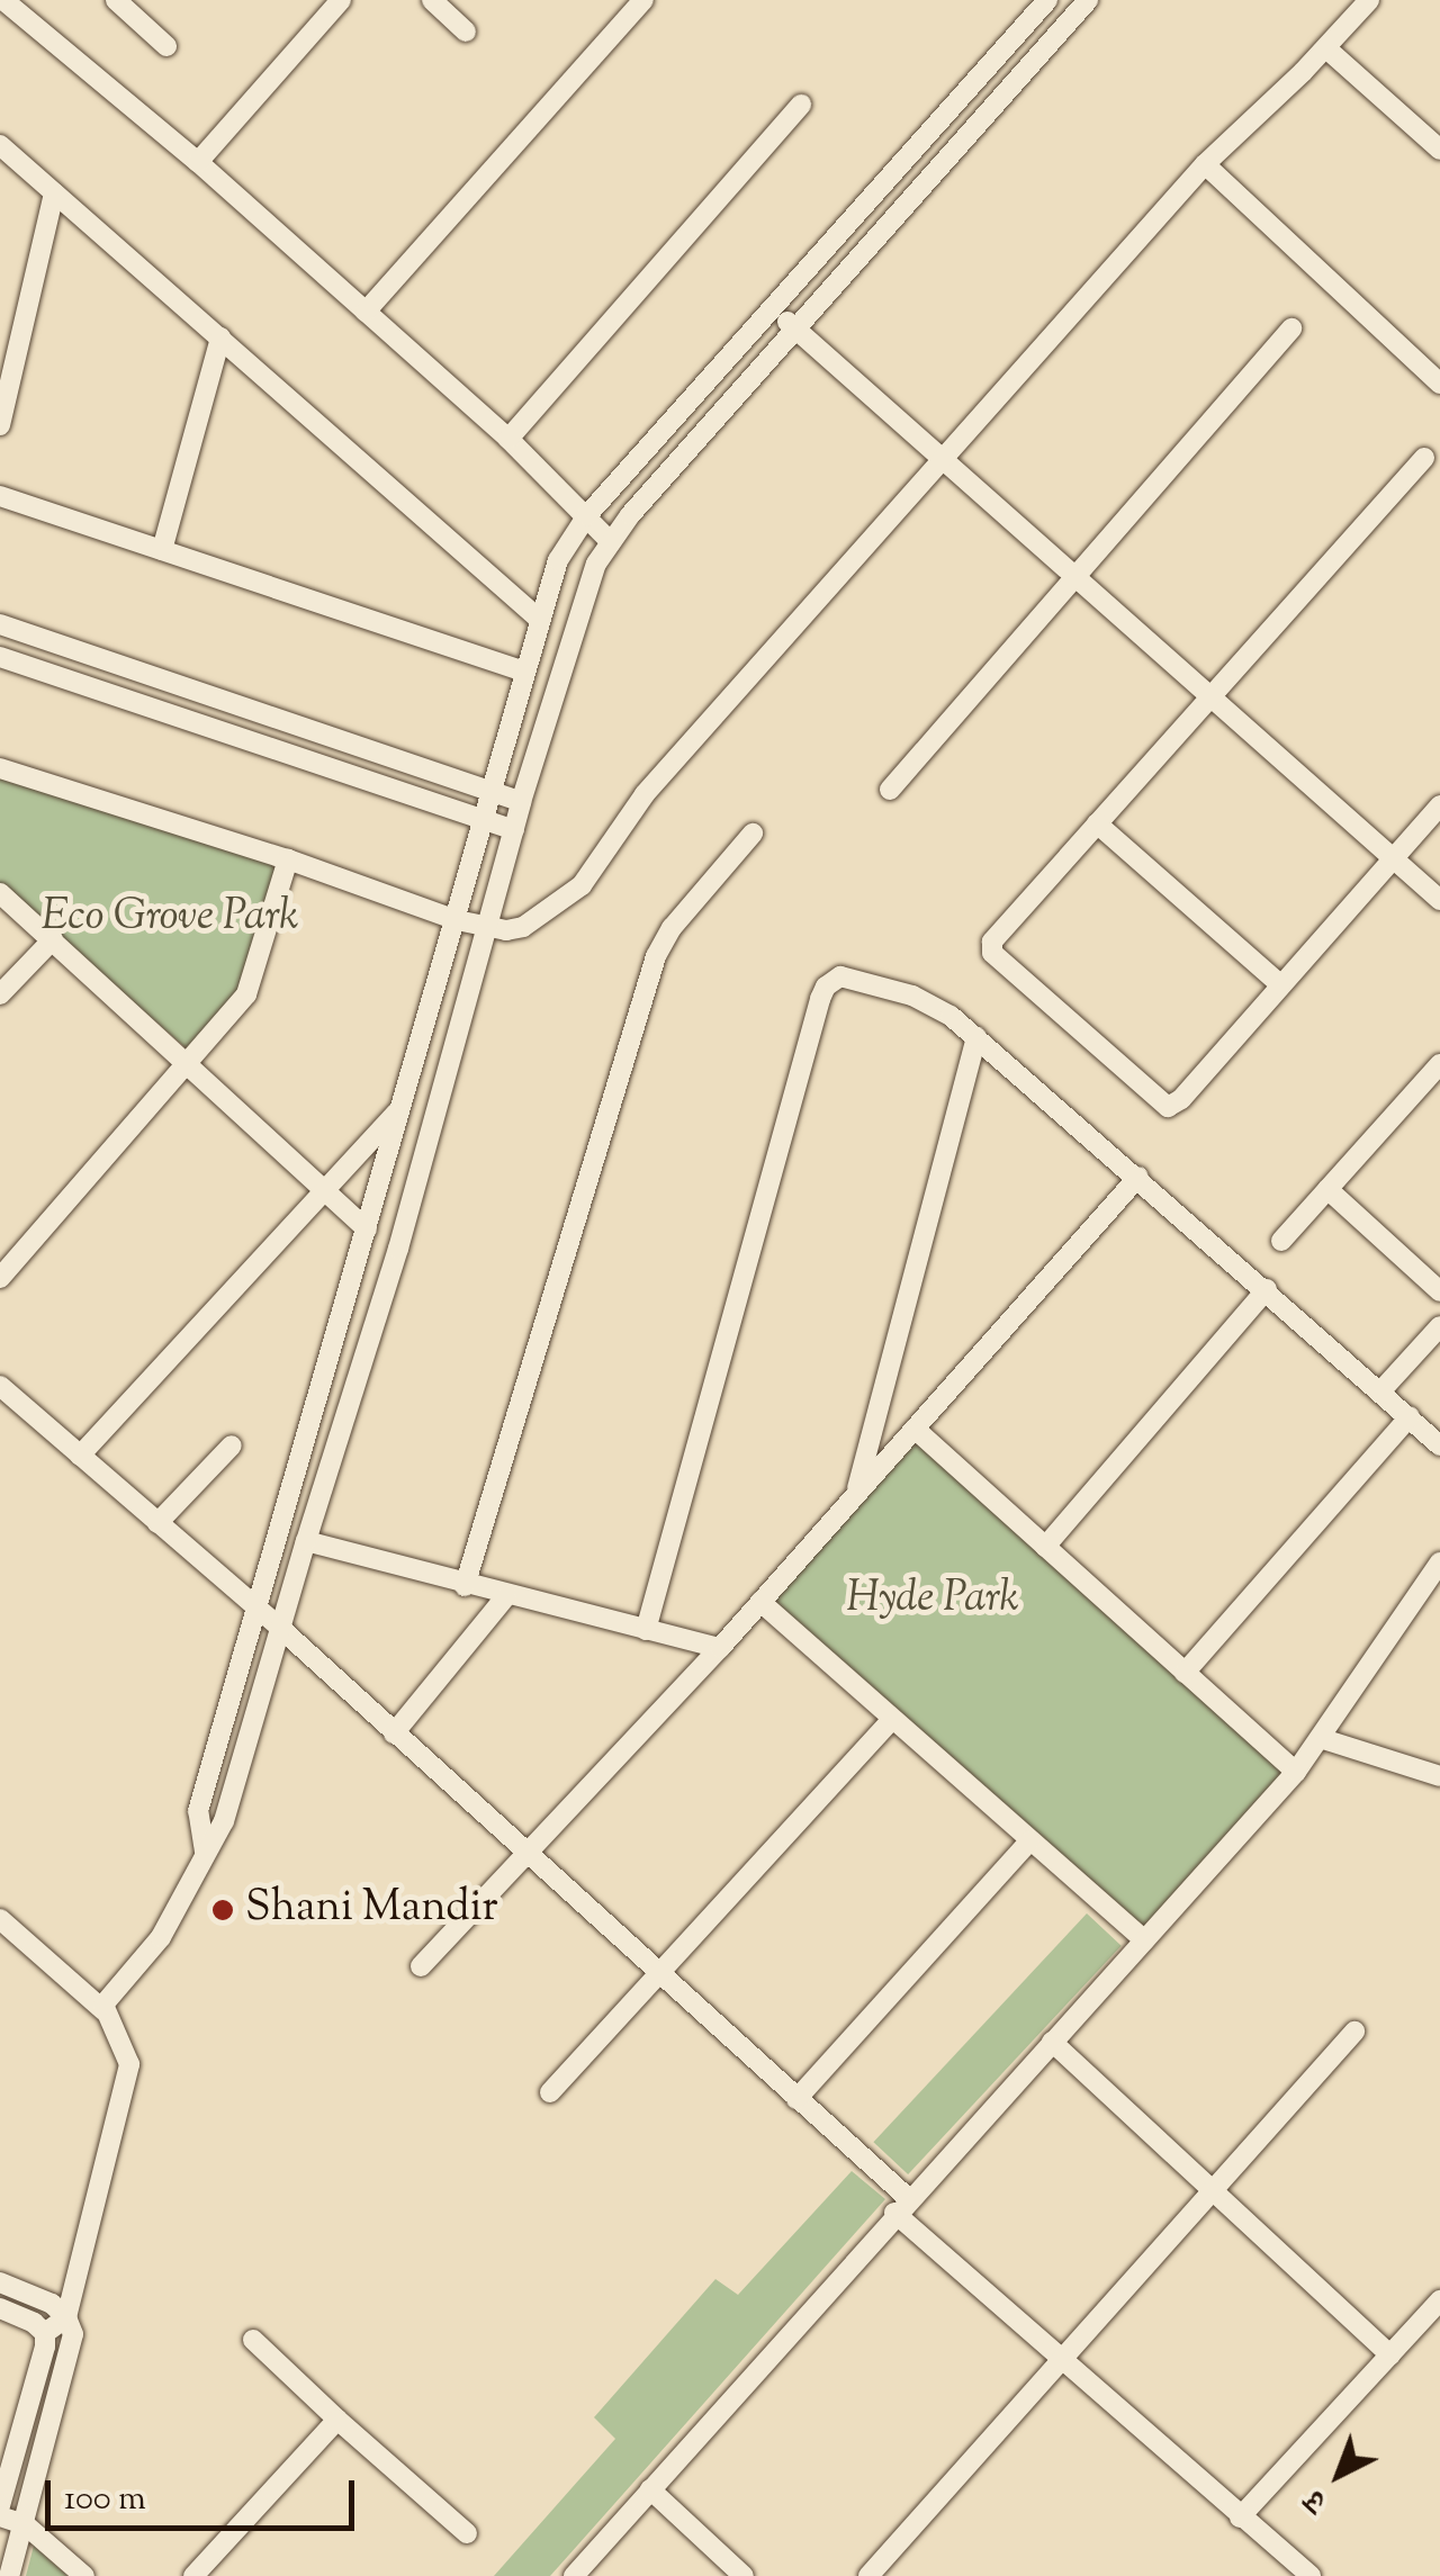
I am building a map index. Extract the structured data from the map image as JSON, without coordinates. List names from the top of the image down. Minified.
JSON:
{"parks":["Eco Grove Park","Hyde Park"],"places":["Shani Mandir"],"scale_bar":"100 m","north":"bottom left"}
